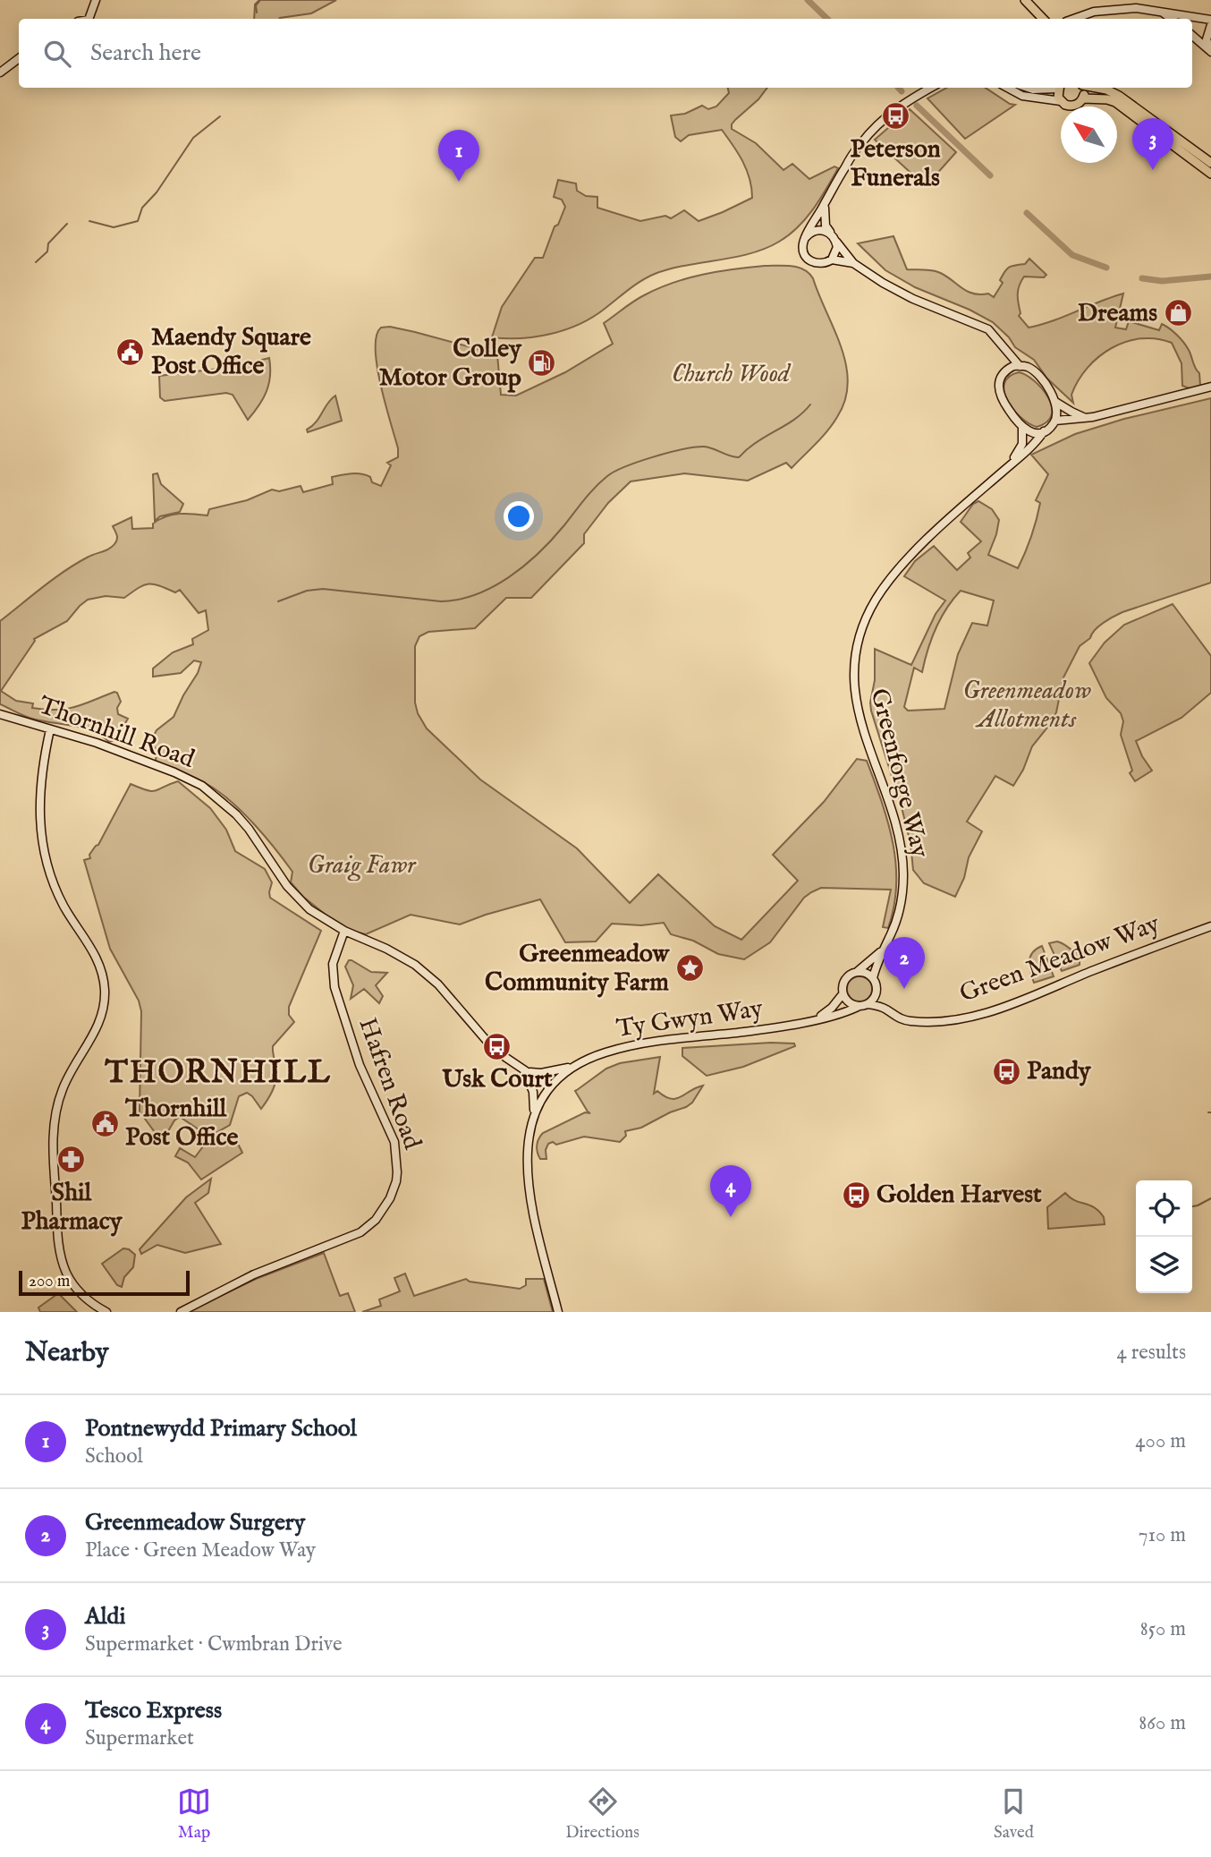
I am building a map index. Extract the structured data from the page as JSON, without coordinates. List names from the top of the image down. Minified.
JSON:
{"streets":{"street":["Thornhill Road","Greenforge Way","Green Meadow Way","Ty Gwyn Way","Hafren Road"]},"crossings":[["Thornhill Road","Ty Gwyn Way"],["Thornhill Road","Hafren Road"],["Greenforge Way","Green Meadow Way"],["Greenforge Way","Ty Gwyn Way"],["Green Meadow Way","Ty Gwyn Way"]],"districts":["THORNHILL"],"parks":["Church Wood","Greenmeadow Allotments","Graig Fawr"],"places":{"bus stop":["Peterson Funerals","Usk Court","Pandy","Golden Harvest"],"shop":["Dreams"],"public building":["Maendy Square Post Office","Thornhill Post Office"],"fuel station":["Colley Motor Group"],"place":["Greenmeadow Community Farm"],"pharmacy":["Shil Pharmacy"]},"scale_bar":"200 m","north":"top left","page":{"search":"Search here","pins":["3","1","2","4"],"scale":"200 m","heading":["Nearby","4 results"],"list":[{"mark":"1","name":"Pontnewydd Primary School","note":"School","value":"400 m"},{"mark":"2","name":"Greenmeadow Surgery","note":"Place · Green Meadow Way","value":"710 m"},{"mark":"3","name":"Aldi","note":"Supermarket · Cwmbran Drive","value":"850 m"},{"mark":"4","name":"Tesco Express","note":"Supermarket","value":"860 m"}],"nav":["Map","Directions","Saved"]}}
